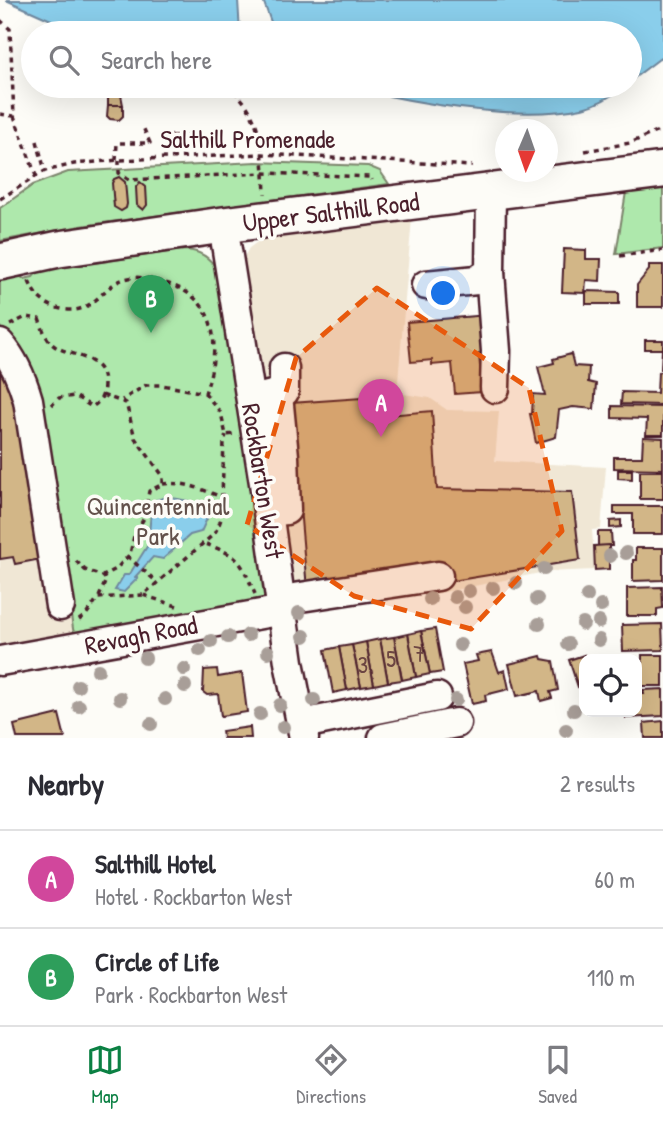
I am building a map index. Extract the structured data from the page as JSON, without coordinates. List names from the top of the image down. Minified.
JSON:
{"streets":{"main road":["Upper Salthill Road"],"street":["Rockbarton West","Revagh Road"],"path":["Salthill Promenade"]},"crossings":[["Salthill Promenade","Upper Salthill Road"],["Upper Salthill Road","Rockbarton West"],["Rockbarton West","Revagh Road"]],"parks":["Quincentennial Park"],"house_numbers":["7","5","3"],"north":"bottom","page":{"search":"Search here","pins":["B","A"],"heading":["Nearby","2 results"],"list":[{"mark":"A","name":"Salthill Hotel","note":"Hotel · Rockbarton West","value":"60 m"},{"mark":"B","name":"Circle of Life","note":"Park · Rockbarton West","value":"110 m"}],"nav":["Map","Directions","Saved"]}}
